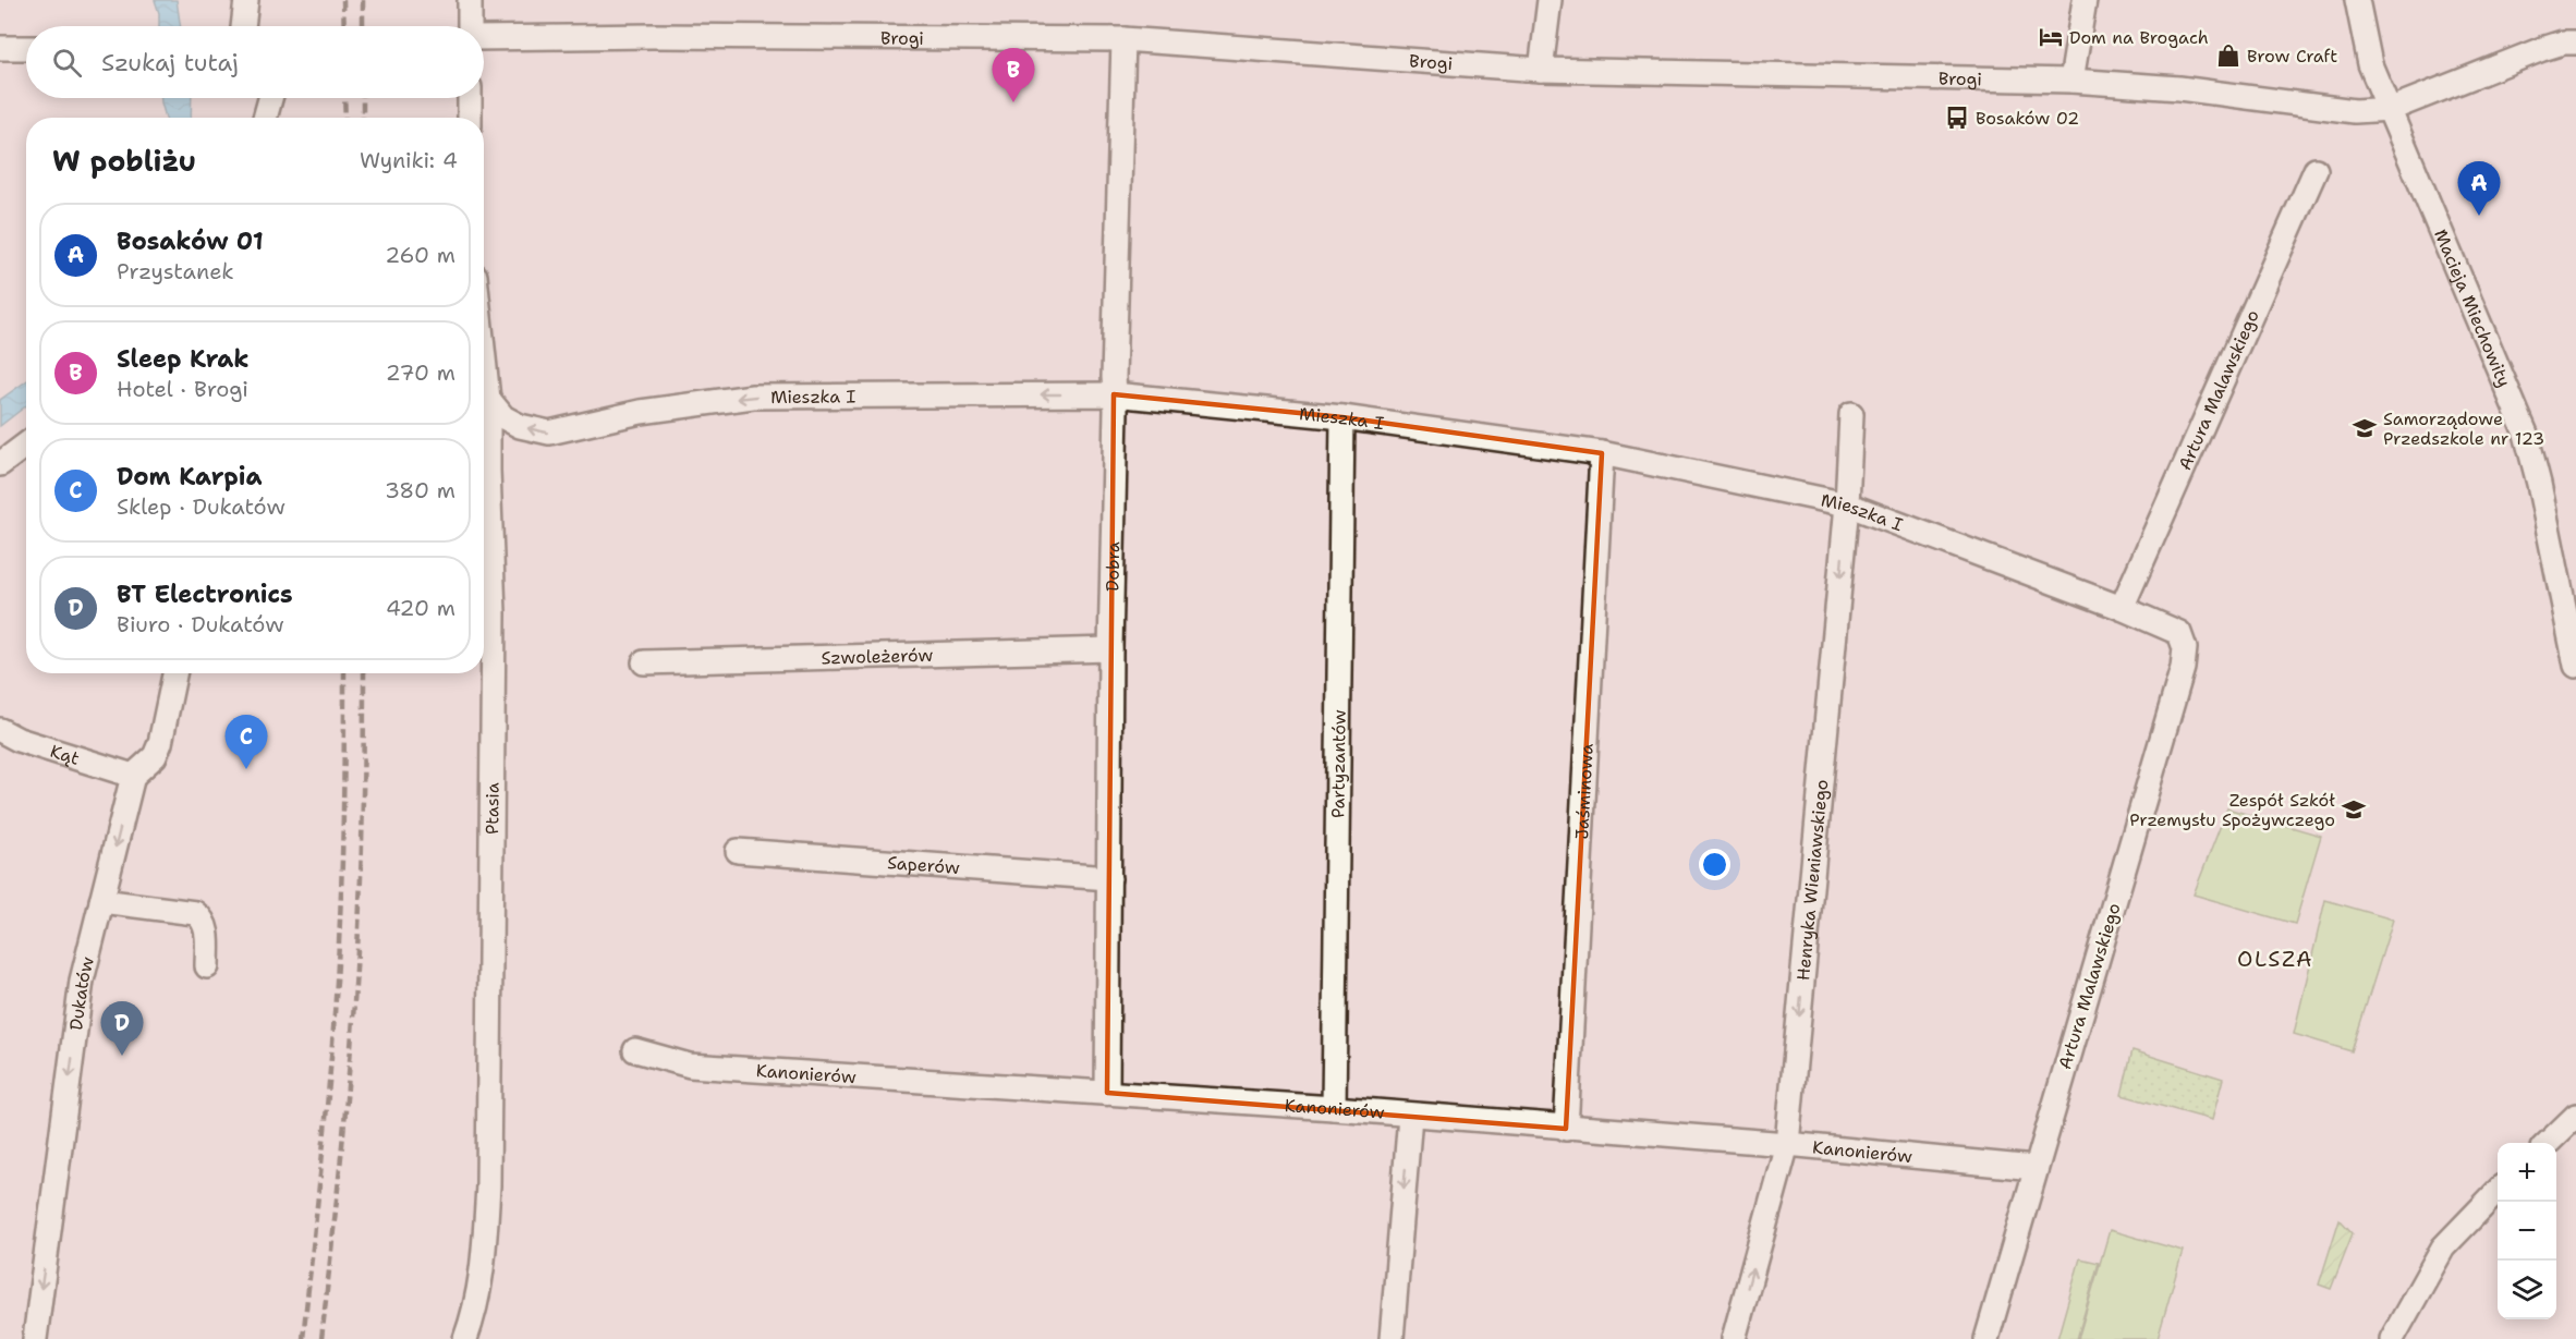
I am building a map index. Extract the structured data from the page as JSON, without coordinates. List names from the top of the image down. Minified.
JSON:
{"streets":{"street":["Brogi","Macieja Miechowity","Artura Malawskiego","Mieszka I","Dobra","Szwoleżerów","Kąt","Partyzantów","Jaśminowa","Ptasia","Saperów","Henryka Wieniawskiego","Dukatów","Kanonierów"]},"crossings":[["Brogi","Macieja Miechowity"],["Brogi","Dobra"],["Artura Malawskiego","Mieszka I"],["Artura Malawskiego","Kanonierów"],["Mieszka I","Dobra"],["Mieszka I","Partyzantów"],["Mieszka I","Jaśminowa"],["Mieszka I","Ptasia"],["Mieszka I","Henryka Wieniawskiego"],["Dobra","Szwoleżerów"],["Dobra","Saperów"],["Dobra","Kanonierów"],["Kąt","Dukatów"],["Partyzantów","Kanonierów"],["Jaśminowa","Kanonierów"],["Henryka Wieniawskiego","Kanonierów"]],"one_way":["Mieszka I","Dukatów"],"districts":["OLSZA"],"places":{"hotel":["Dom na Brogach"],"shop":["Brow Craft"],"bus stop":["Bosaków 02"],"school or university":["Samorządowe Przedszkole nr 123","Zespół Szkół Przemysłu Spożywczego"]},"page":{"search":"Szukaj tutaj","pins":["B","A","C","D"],"heading":["W pobliżu","Wyniki: 4"],"list":[{"mark":"A","name":"Bosaków 01","note":"Przystanek","value":"260 m"},{"mark":"B","name":"Sleep Krak","note":"Hotel · Brogi","value":"270 m"},{"mark":"C","name":"Dom Karpia","note":"Sklep · Dukatów","value":"380 m"},{"mark":"D","name":"BT Electronics","note":"Biuro · Dukatów","value":"420 m"}],"map_buttons":["+","−"]}}
